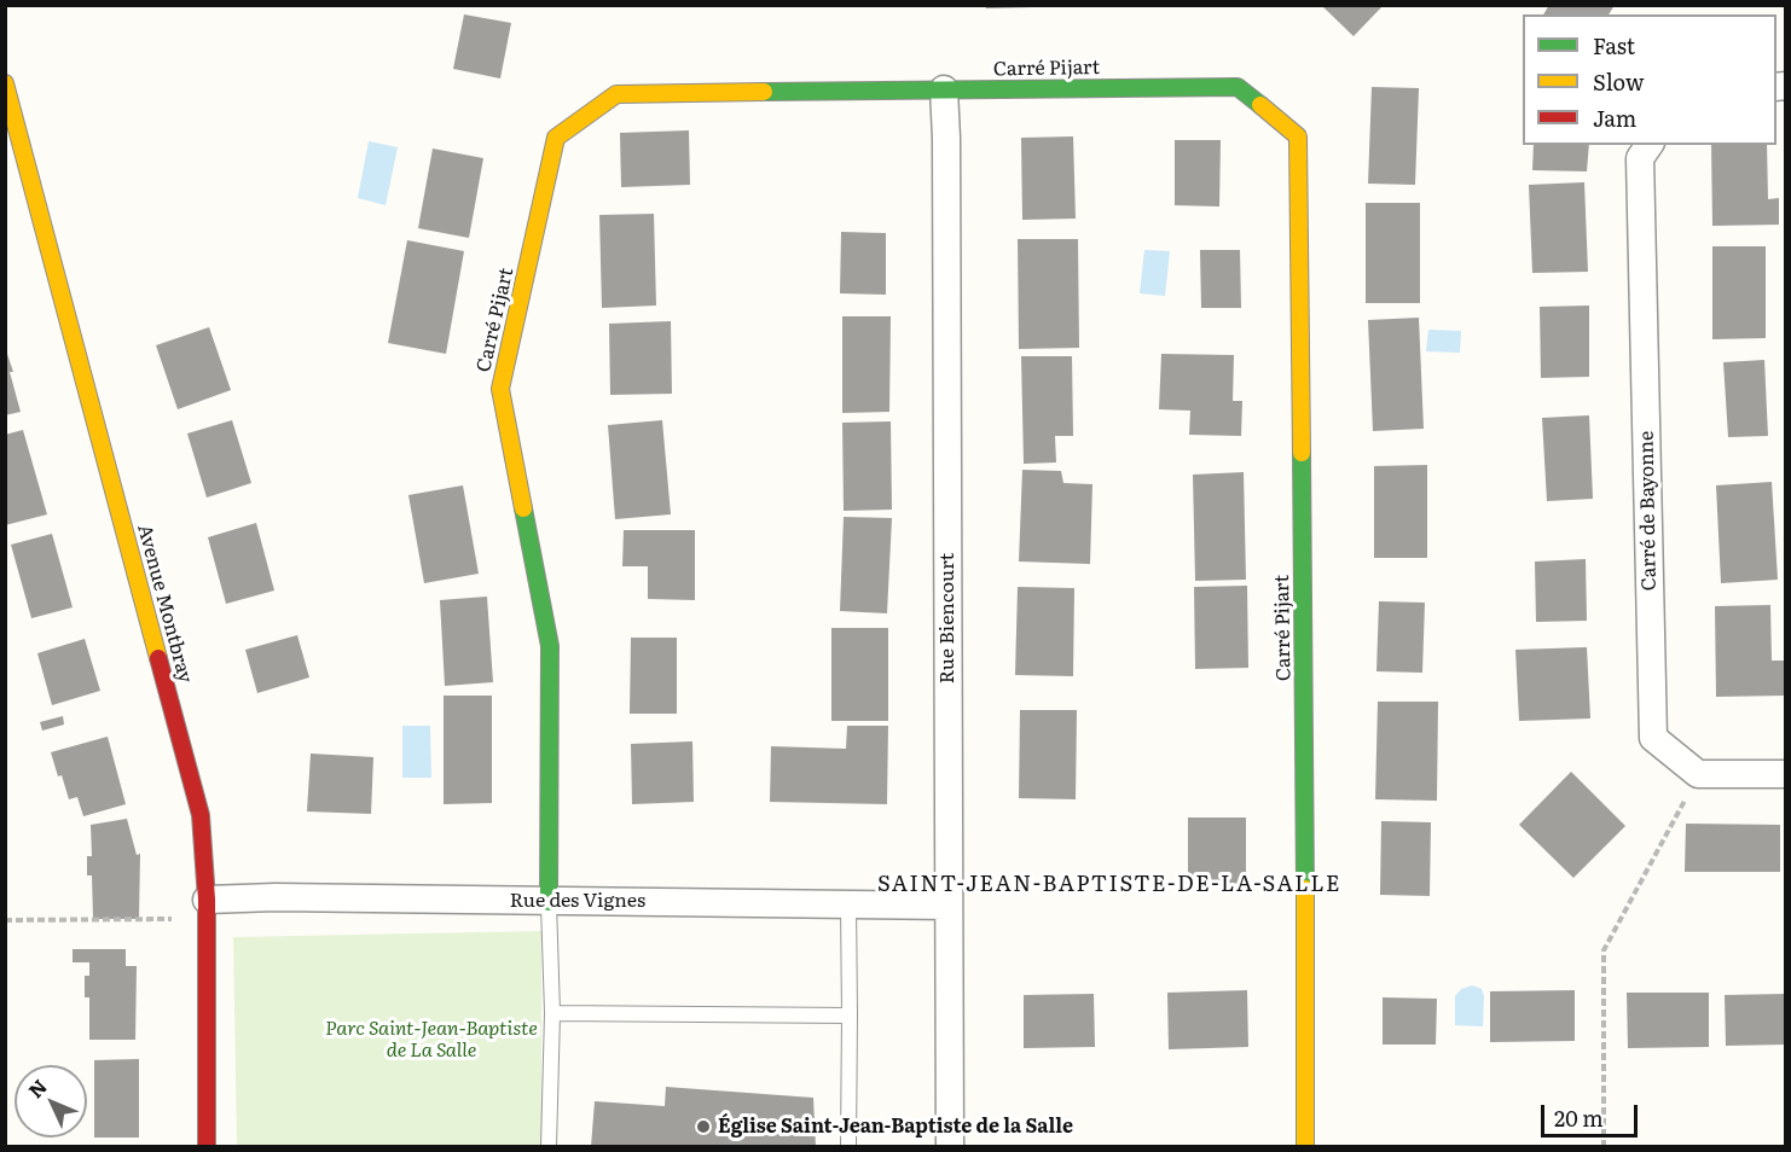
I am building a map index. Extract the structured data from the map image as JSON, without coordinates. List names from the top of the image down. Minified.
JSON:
{"streets":{"street":["Carré Pijart","Carré de Bayonne","Avenue Montbray","Rue Biencourt","Rue des Vignes"]},"crossings":[["Carré Pijart","Rue Biencourt"],["Carré Pijart","Rue des Vignes"],["Avenue Montbray","Rue des Vignes"],["Rue Biencourt","Rue des Vignes"]],"districts":["SAINT-JEAN-BAPTISTE-DE-LA-SALLE"],"parks":["Parc Saint-Jean-Baptiste de La Salle"],"places":["Église Saint-Jean-Baptiste de la Salle"],"legend":["Fast","Slow","Jam"],"scale_bar":"20 m","north":"top left"}
